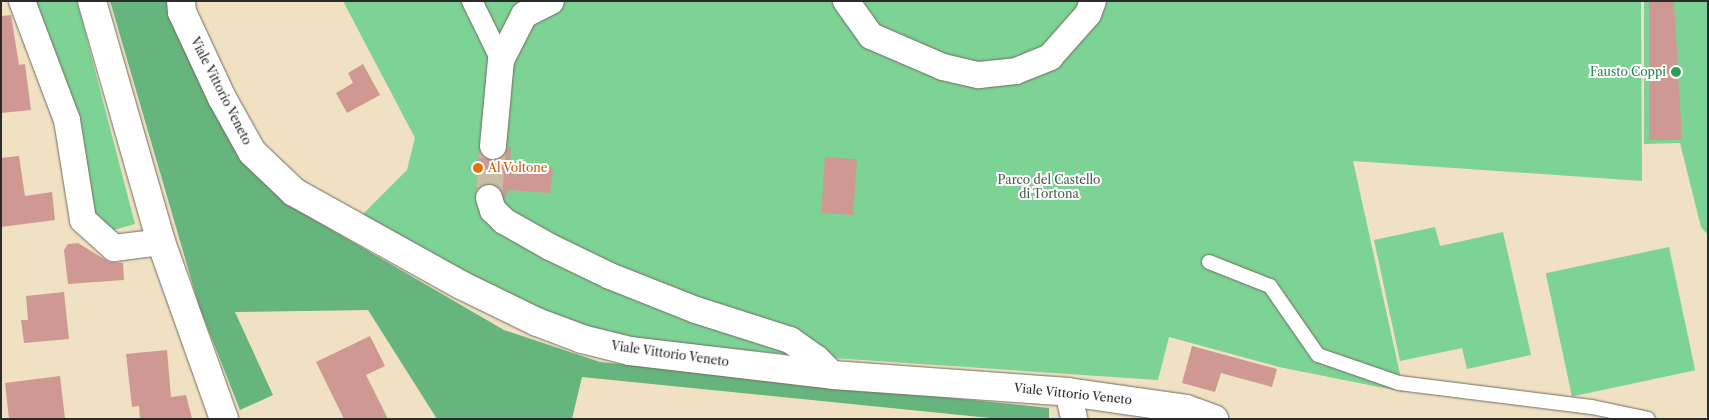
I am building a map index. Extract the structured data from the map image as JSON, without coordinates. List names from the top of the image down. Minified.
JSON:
{"streets":{"street":["Viale Vittorio Veneto"]},"parks":["Parco del Castello di Tortona"],"places":["Fausto Coppi","Al Voltone"]}
